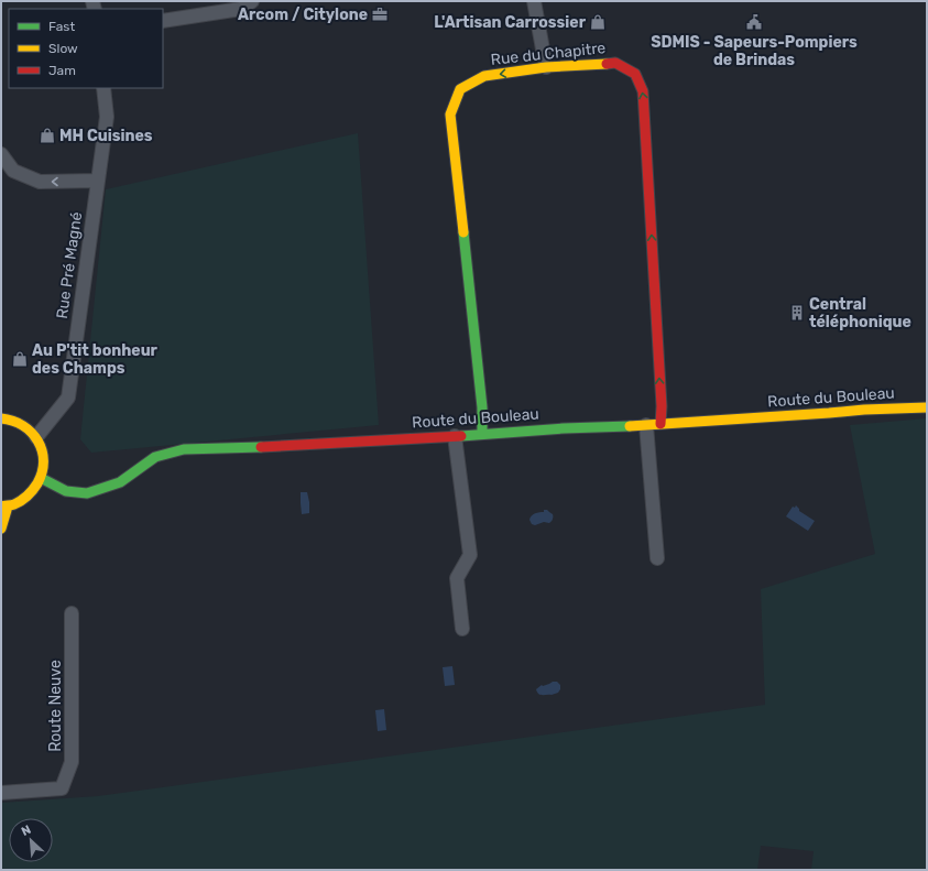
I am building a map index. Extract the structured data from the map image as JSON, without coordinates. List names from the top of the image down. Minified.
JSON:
{"streets":{"main road":["Rue du Chapitre","Route du Bouleau"],"street":["Rue Pré Magné","Route Neuve"]},"crossings":[["Rue du Chapitre","Route du Bouleau"]],"places":{"office":["Arcom / Citylone"],"shop":["L'Artisan Carrossier","MH Cuisines","Au P'tit bonheur des Champs"],"public building":["SDMIS - Sapeurs-Pompiers de Brindas"],"building":["Central téléphonique"]},"legend":["Fast","Slow","Jam"],"north":"top left"}
